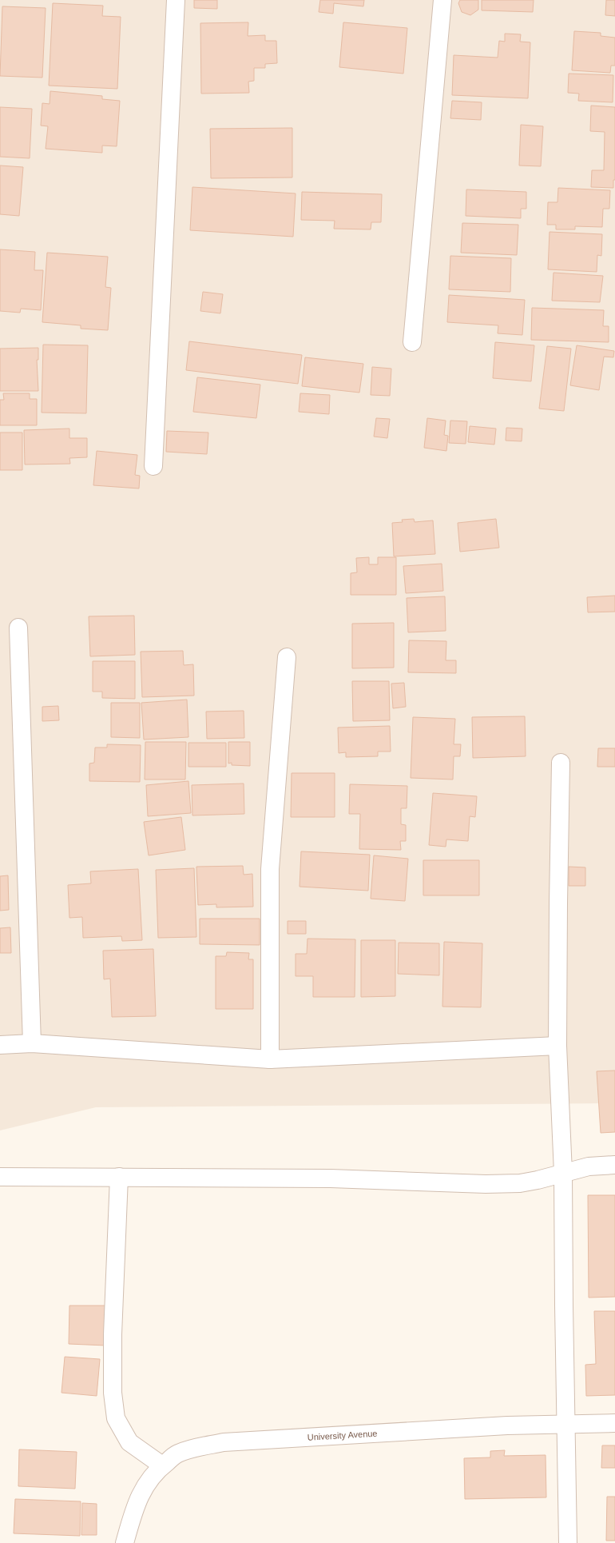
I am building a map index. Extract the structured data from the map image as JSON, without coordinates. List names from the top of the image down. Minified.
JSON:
{"streets":{"street":["University Avenue"]}}
